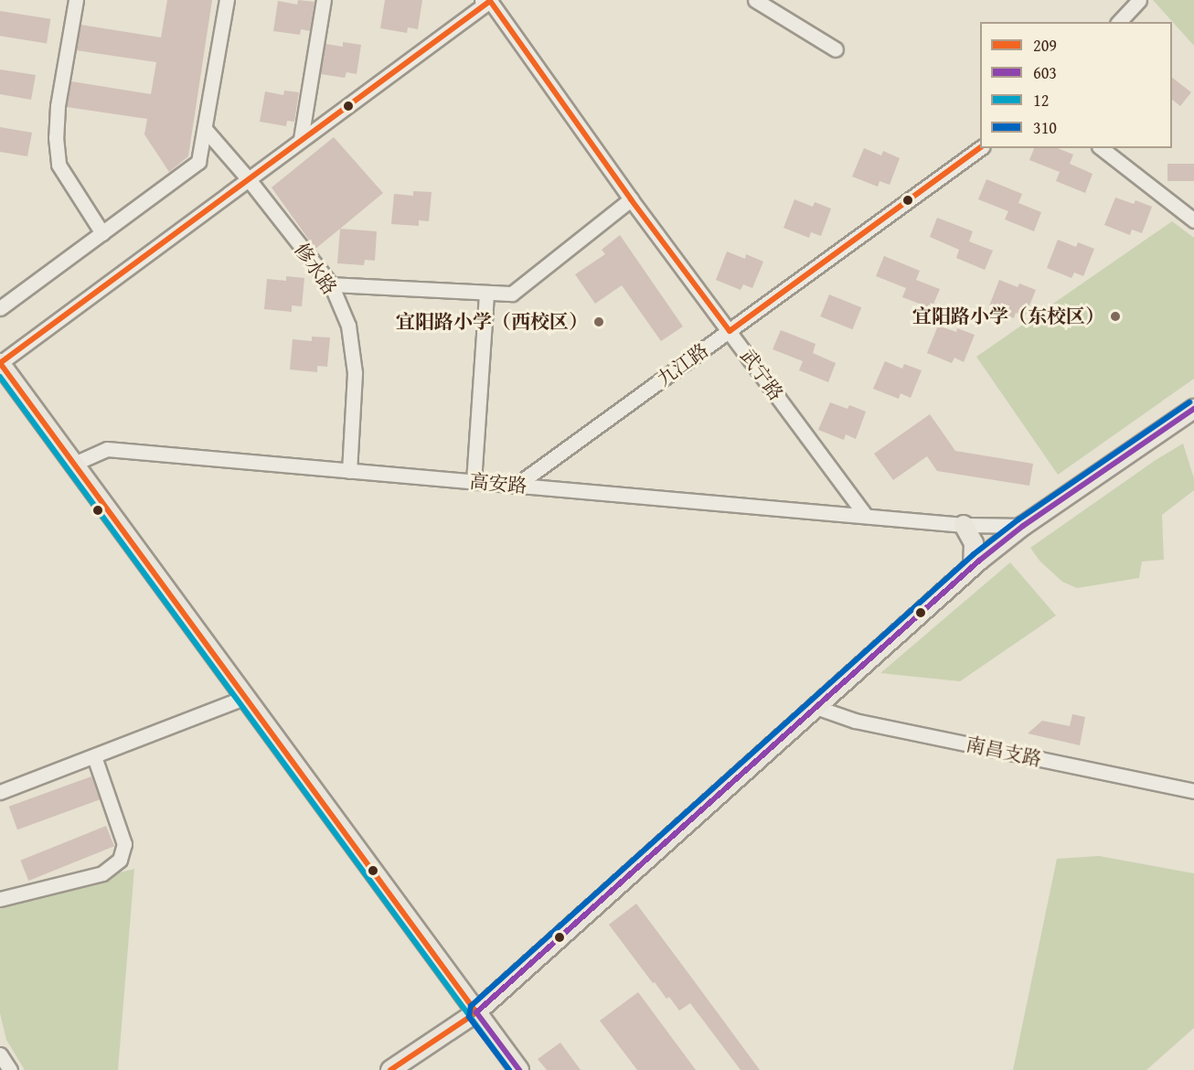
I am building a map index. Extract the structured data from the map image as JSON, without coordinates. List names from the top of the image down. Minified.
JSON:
{"streets":{"street":["修水路","九江路","武宁路","高安路","南昌支路"]},"crossings":[["修水路","高安路"],["九江路","武宁路"],["九江路","高安路"],["武宁路","高安路"]],"places":["宜阳路小学（东校区）","宜阳路小学（西校区）"],"lines":["transit line 209","transit line 12","transit line 310","transit line 603"],"legend":["209","603","12","310"]}
